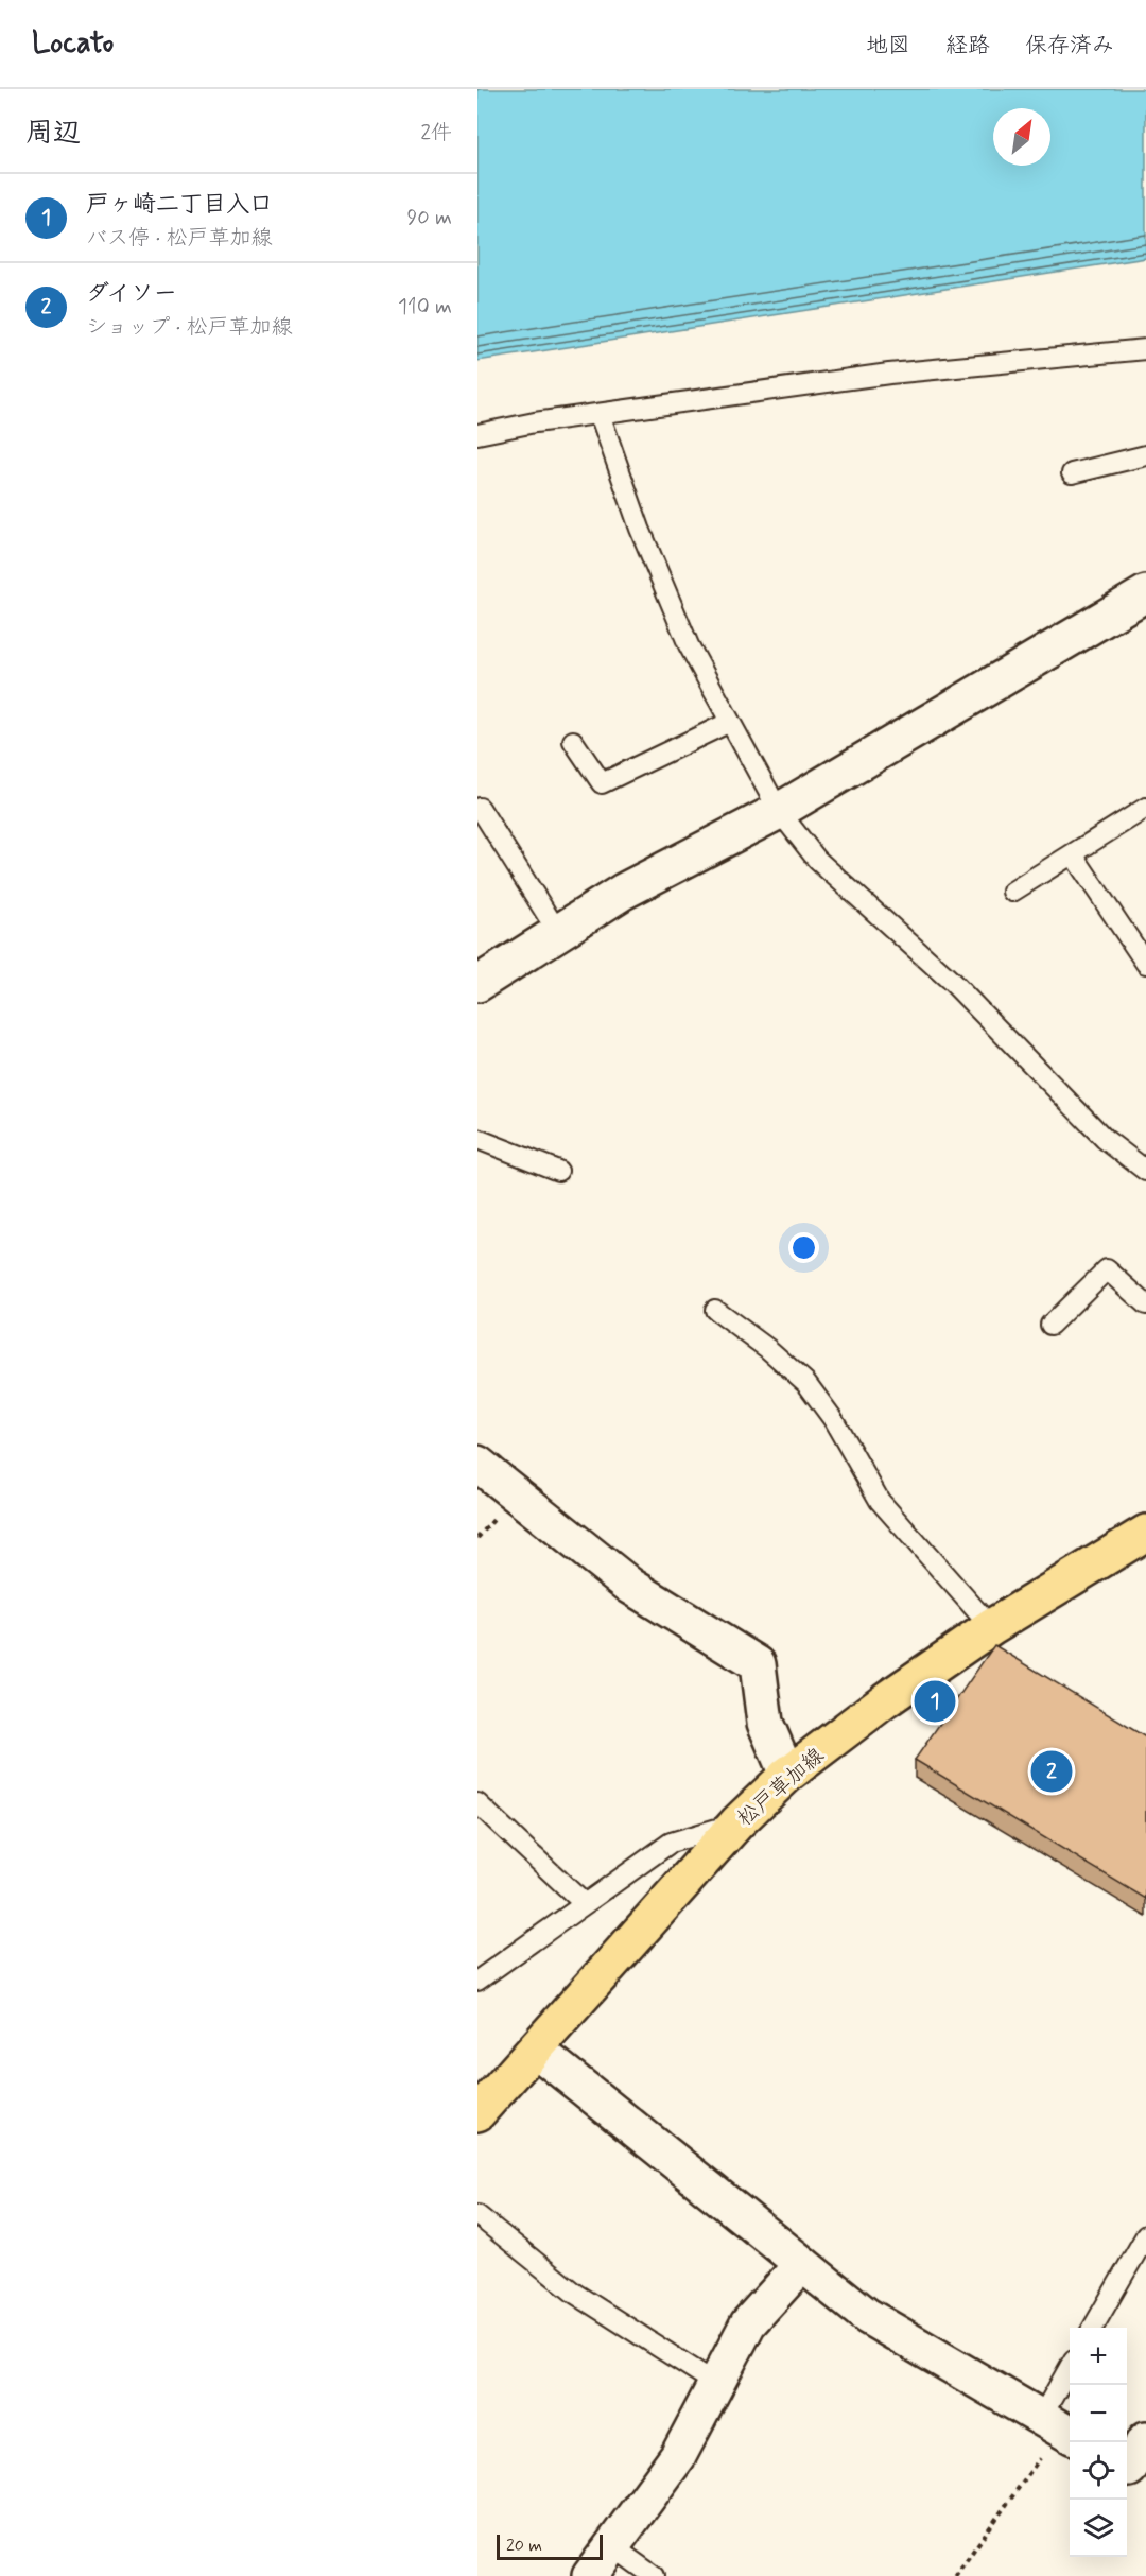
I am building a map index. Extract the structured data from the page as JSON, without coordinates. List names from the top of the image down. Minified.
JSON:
{"streets":{"main road":["松戸草加線"]},"scale_bar":"20 m","north":"top right","page":{"header":"Locato","nav":["地図","経路","保存済み"],"heading":["周辺","2件"],"list":[{"mark":"1","name":"戸ヶ崎二丁目入口","note":"バス停 · 松戸草加線","value":"90 m"},{"mark":"2","name":"ダイソー","note":"ショップ · 松戸草加線","value":"110 m"}],"pins":["1","2"],"map_buttons":["+","−"],"scale":"20 m"}}
